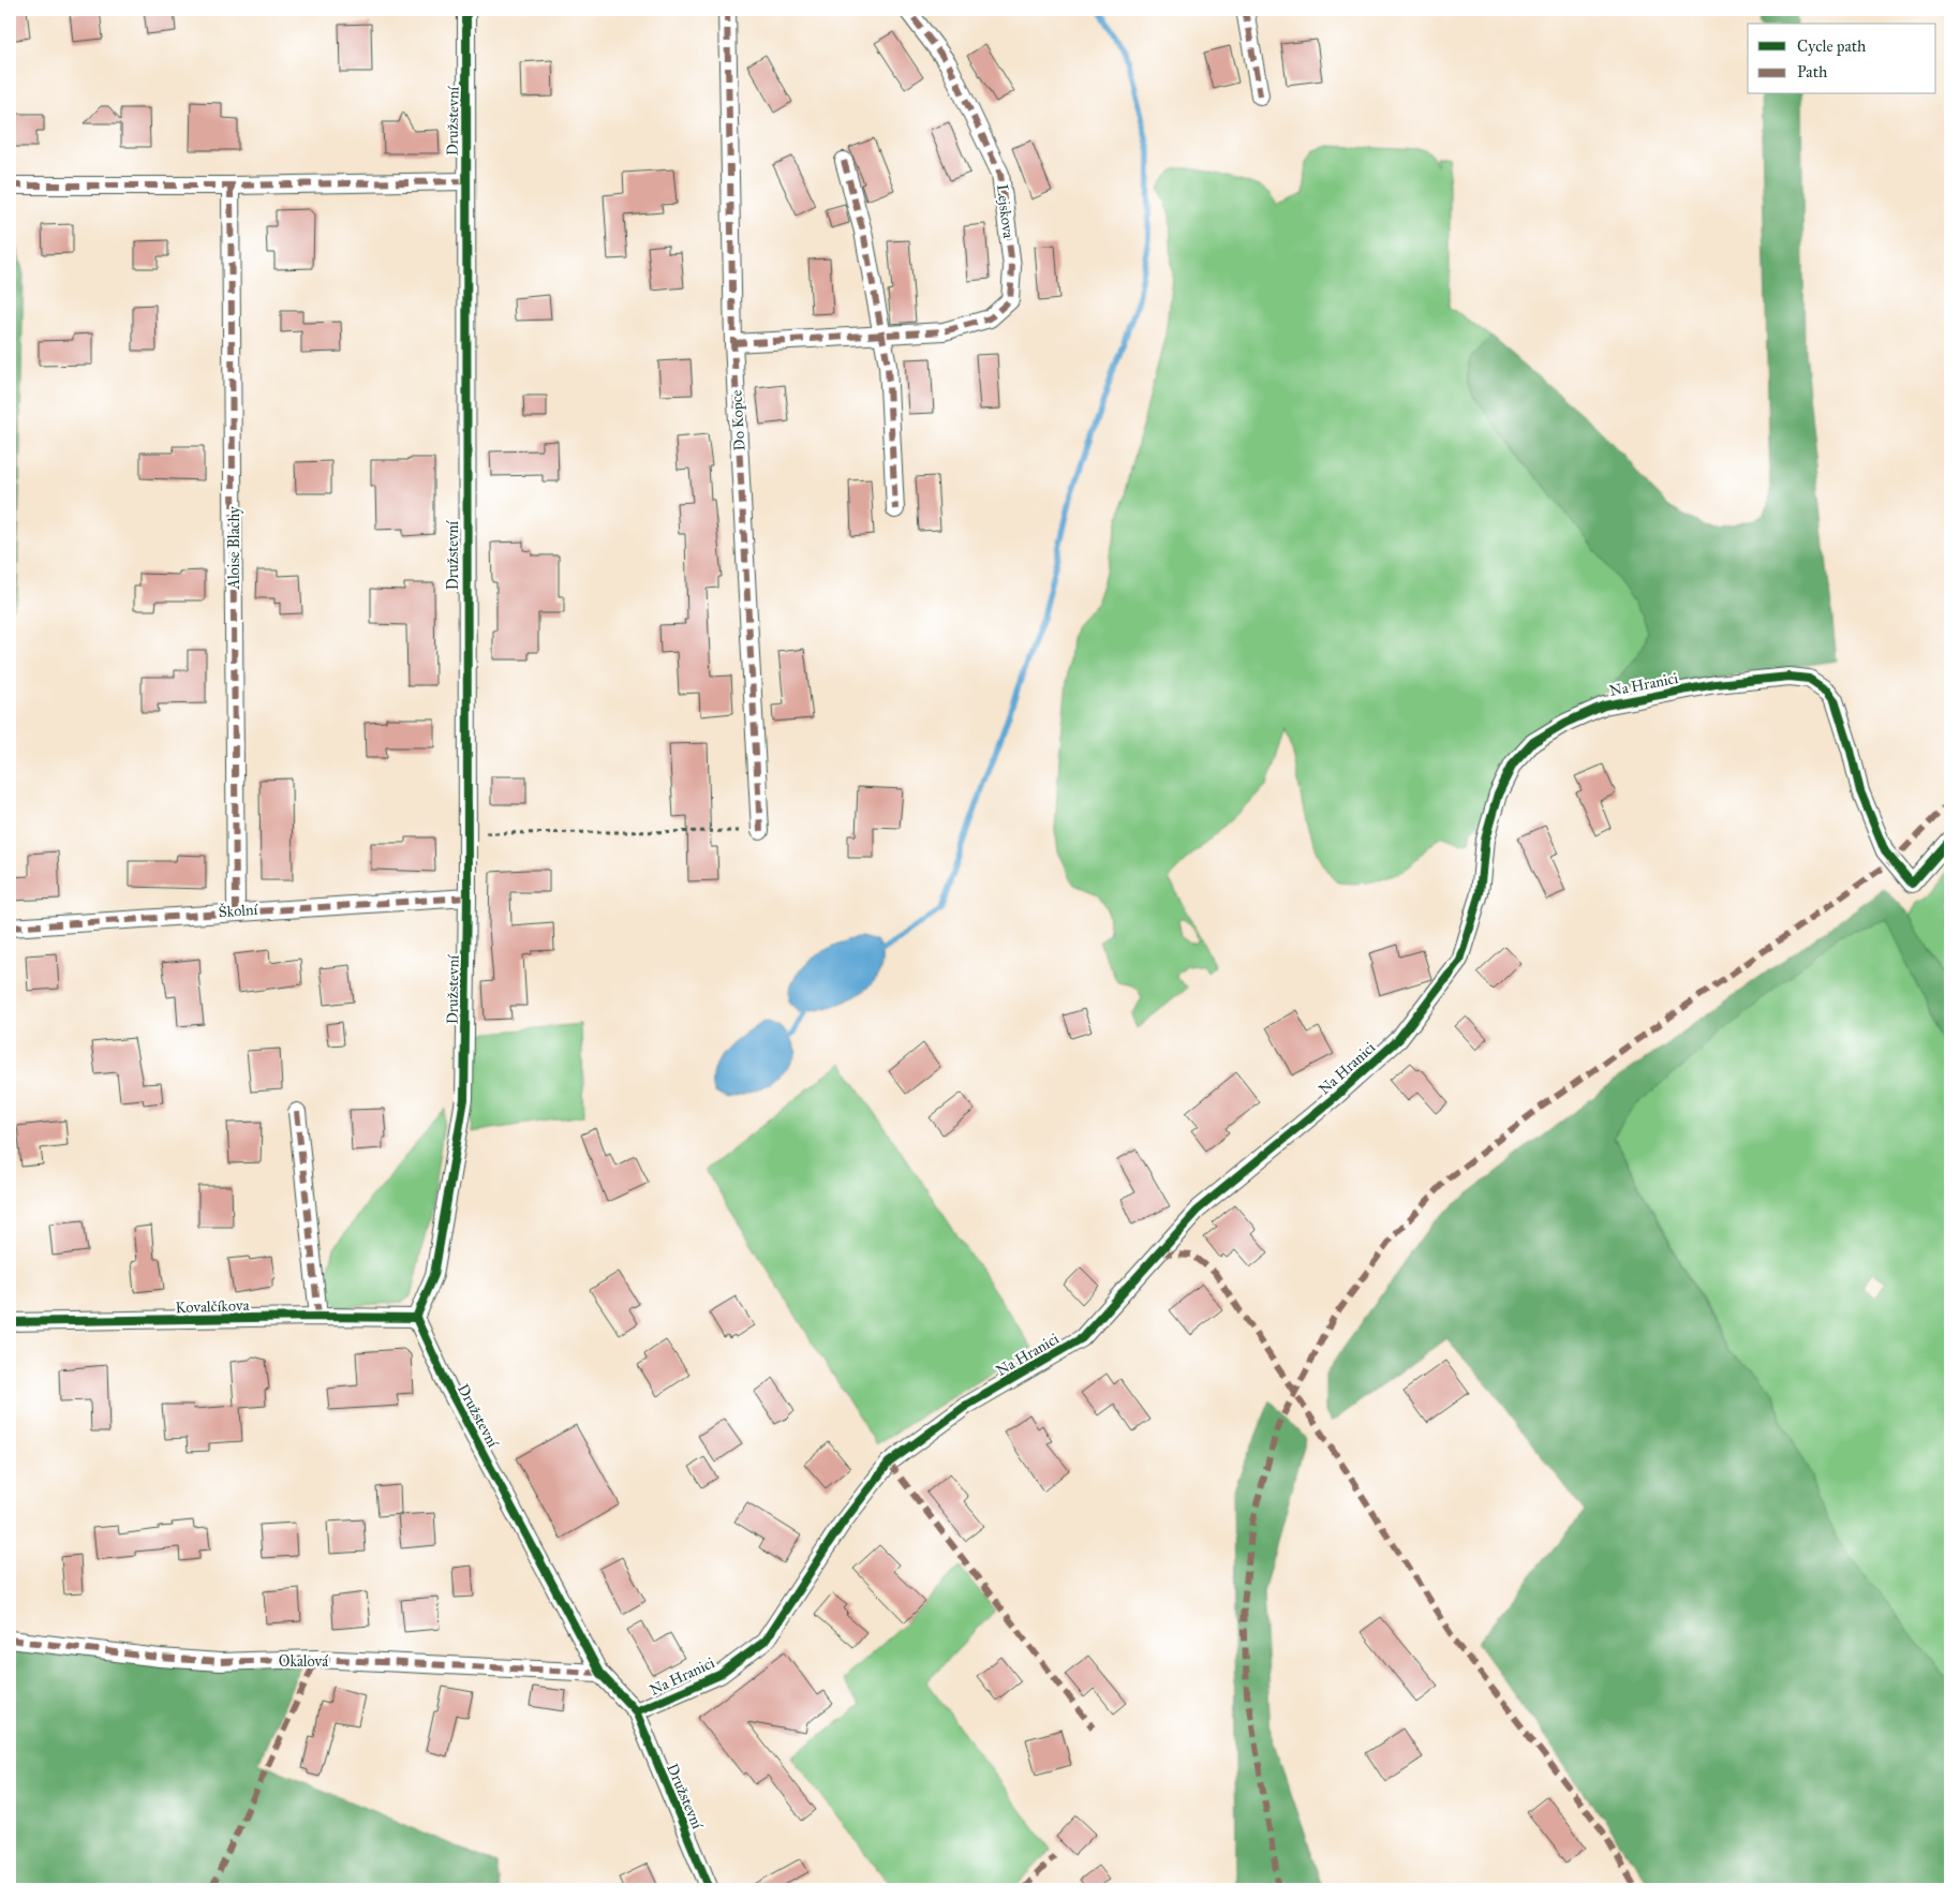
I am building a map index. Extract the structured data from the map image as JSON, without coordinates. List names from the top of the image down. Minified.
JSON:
{"streets":{"street":["Družstevní","Lejskova","Do Kopce","Aloise Blachy","Na Hranici","Školní","Kovalčíkova","Okalová"]},"crossings":[["Družstevní","Na Hranici"],["Družstevní","Školní"],["Družstevní","Kovalčíkova"],["Družstevní","Okalová"],["Lejskova","Do Kopce"],["Aloise Blachy","Školní"]],"legend":["Cycle path","Path"]}
